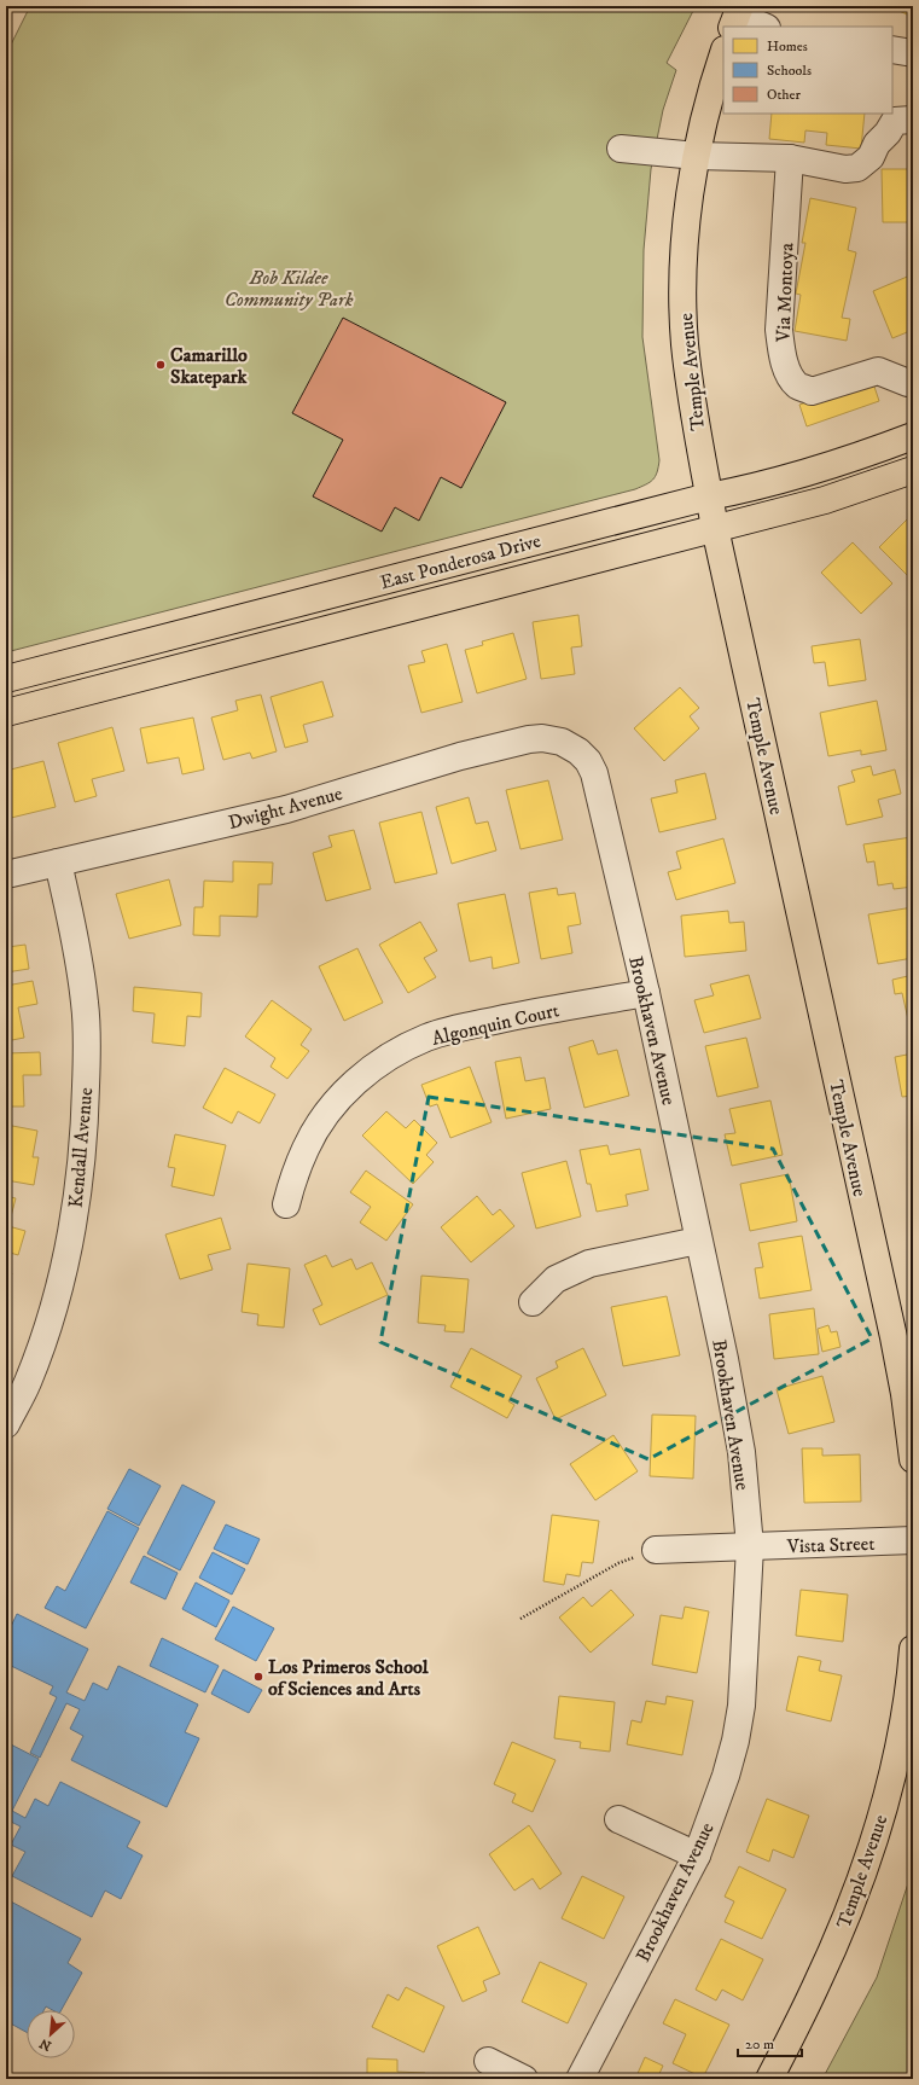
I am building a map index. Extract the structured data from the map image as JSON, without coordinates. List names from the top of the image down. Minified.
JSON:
{"streets":{"main road":["Temple Avenue","East Ponderosa Drive"],"street":["Via Montoya","Dwight Avenue","Algonquin Court","Brookhaven Avenue","Kendall Avenue","Vista Street"]},"crossings":[["Temple Avenue","East Ponderosa Drive"],["Dwight Avenue","Brookhaven Avenue"],["Dwight Avenue","Kendall Avenue"],["Algonquin Court","Brookhaven Avenue"],["Brookhaven Avenue","Vista Street"]],"parks":["Bob Kildee Community Park"],"places":["Camarillo Skatepark","Los Primeros School of Sciences and Arts"],"legend":["Homes","Schools","Other"],"scale_bar":"20 m","north":"bottom left"}
